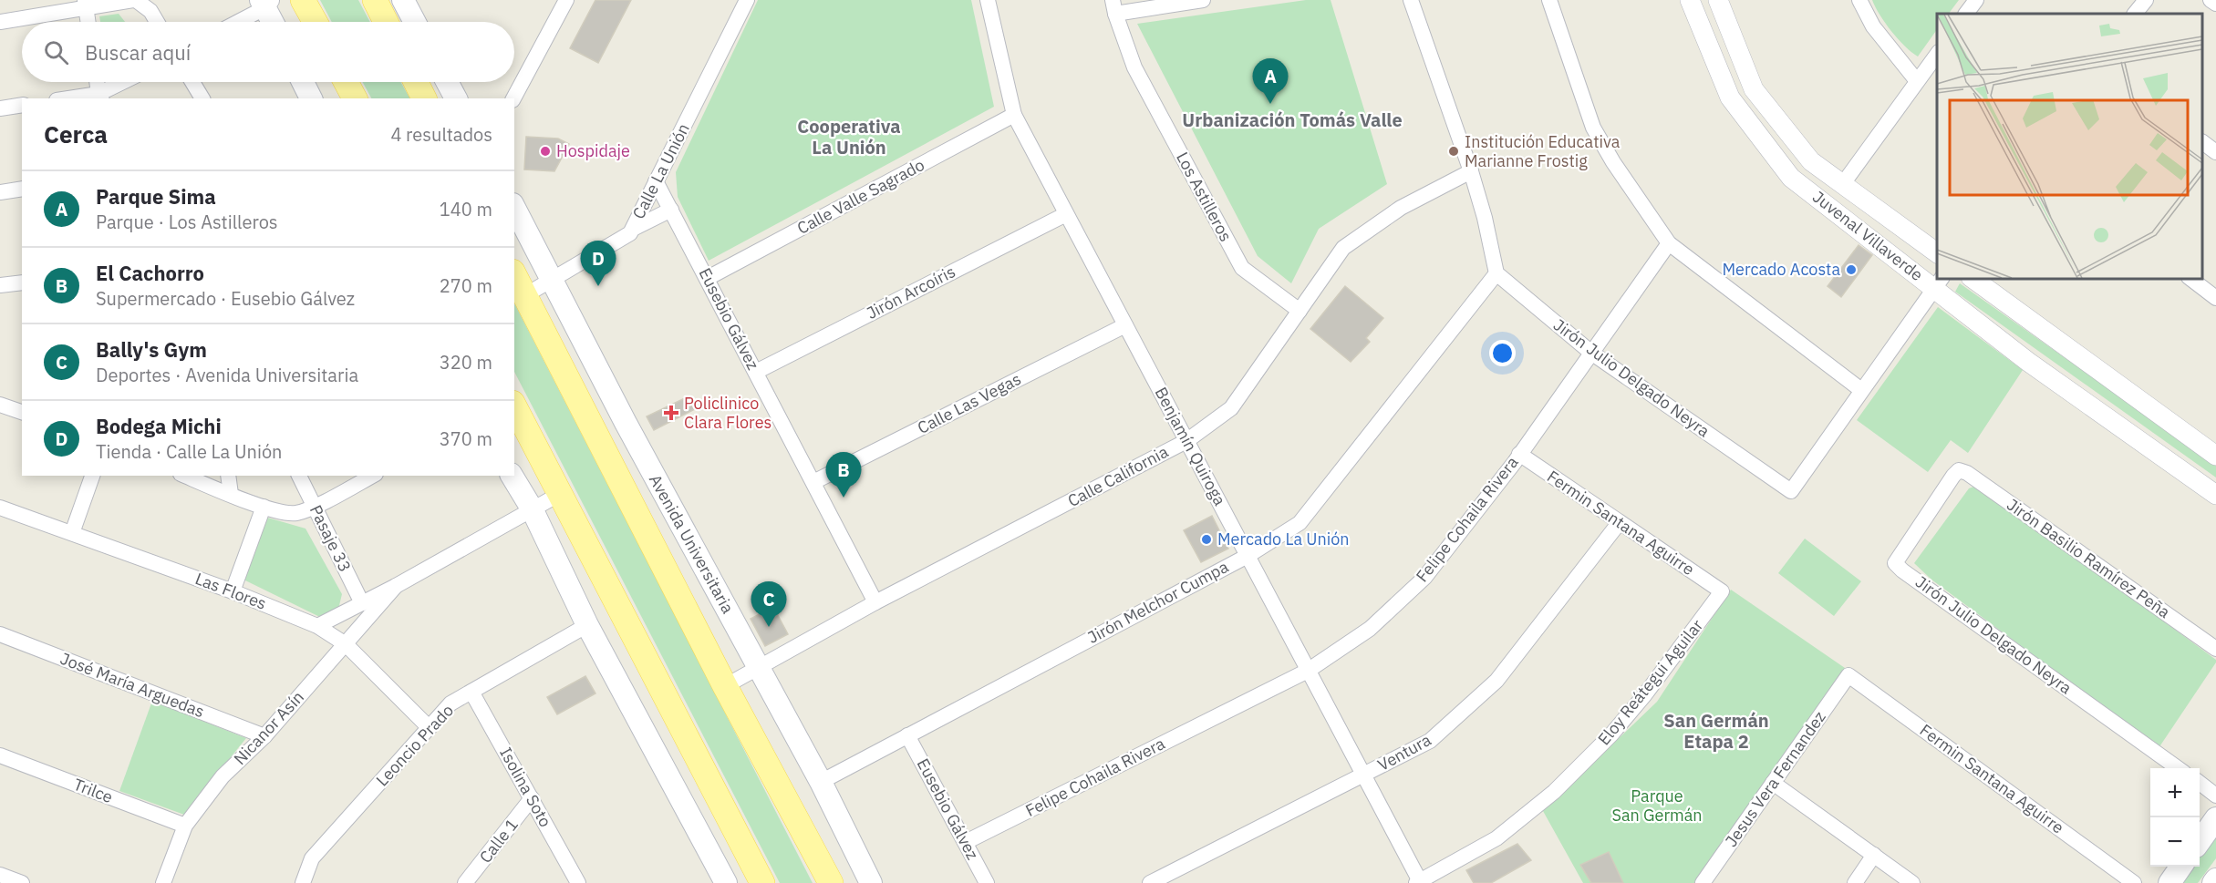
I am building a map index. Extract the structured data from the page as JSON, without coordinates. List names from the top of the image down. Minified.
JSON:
{"streets":{"main road":["Avenida Universitaria"],"street":["Calle La Unión","Calle Valle Sagrado","Los Astilleros","Juvenal Villaverde","Jirón Arcoíris","Eusebio Gálvez","Jirón Julio Delgado Neyra","Calle Las Vegas","Benjamín Quiroga","Calle California","Felipe Cohaila Rivera","Fermin Santana Aguirre","Pasaje 33","Jirón Basilio Ramírez Peña","Las Flores","Jirón Melchor Cumpa","Eloy Reátegui Aguilar","José María Arguedas","Nicanor Asín","Leoncio Prado","Ventura","Jesus Vera Fernandez","Isolina Soto","Trilce","Calle 1"]},"crossings":[["Calle La Unión","Eusebio Gálvez"],["Calle La Unión","Avenida Universitaria"],["Calle Valle Sagrado","Eusebio Gálvez"],["Calle Valle Sagrado","Benjamín Quiroga"],["Los Astilleros","Calle California"],["Jirón Arcoíris","Eusebio Gálvez"],["Jirón Arcoíris","Benjamín Quiroga"],["Eusebio Gálvez","Calle Las Vegas"],["Eusebio Gálvez","Calle California"],["Eusebio Gálvez","Felipe Cohaila Rivera"],["Eusebio Gálvez","Jirón Melchor Cumpa"],["Jirón Julio Delgado Neyra","Felipe Cohaila Rivera"],["Jirón Julio Delgado Neyra","Jirón Basilio Ramírez Peña"],["Jirón Julio Delgado Neyra","Jirón Melchor Cumpa"],["Calle Las Vegas","Benjamín Quiroga"],["Benjamín Quiroga","Calle California"],["Benjamín Quiroga","Felipe Cohaila Rivera"],["Benjamín Quiroga","Jirón Melchor Cumpa"],["Benjamín Quiroga","Eloy Reátegui Aguilar"],["Benjamín Quiroga","Ventura"],["Calle California","Avenida Universitaria"],["Felipe Cohaila Rivera","Fermin Santana Aguirre"],["Fermin Santana Aguirre","Eloy Reátegui Aguilar"],["Fermin Santana Aguirre","Ventura"],["Fermin Santana Aguirre","Jesus Vera Fernandez"],["Pasaje 33","Nicanor Asín"],["Avenida Universitaria","Jirón Melchor Cumpa"],["Las Flores","Nicanor Asín"],["Las Flores","Leoncio Prado"],["José María Arguedas","Nicanor Asín"],["Nicanor Asín","Trilce"],["Leoncio Prado","Isolina Soto"],["Isolina Soto","Calle 1"]],"districts":["Urbanización Tomás Valle","Cooperativa La Unión","San Germán Etapa 2"],"parks":["Parque San Germán"],"places":{"other":["Hospidaje","Institución Educativa Marianne Frostig","Mercado Acosta","Mercado La Unión"],"health":["Policlinico Clara Flores"]},"page":{"search":"Buscar aquí","pins":["A","D","B","C"],"heading":["Cerca","4 resultados"],"list":[{"mark":"A","name":"Parque Sima","note":"Parque · Los Astilleros","value":"140 m"},{"mark":"B","name":"El Cachorro","note":"Supermercado · Eusebio Gálvez","value":"270 m"},{"mark":"C","name":"Bally's Gym","note":"Deportes · Avenida Universitaria","value":"320 m"},{"mark":"D","name":"Bodega Michi","note":"Tienda · Calle La Unión","value":"370 m"}],"map_buttons":["+","−"]}}
